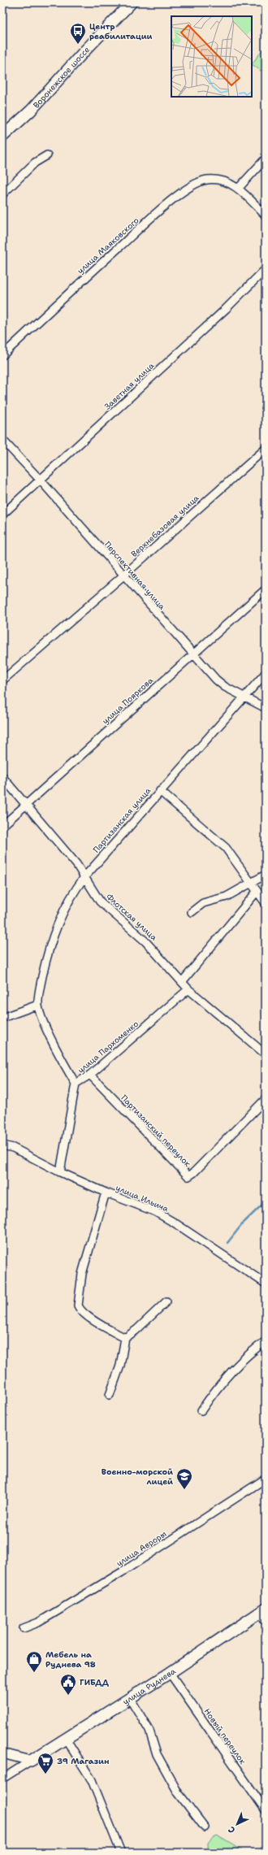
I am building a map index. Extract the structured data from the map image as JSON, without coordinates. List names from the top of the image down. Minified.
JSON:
{"streets":{"main road":["Воронежское шоссе","улица Руднева"],"street":["улица Маяковского","Заветная улица","Верхнебазовая улица","Перспективная улица","улица Пояркова","Партизанская улица","Флотская улица","улица Пархоменко","Партизанский переулок","улица Ильича","улица Авроры","Новый переулок"]},"crossings":[["Заветная улица","Перспективная улица"],["Верхнебазовая улица","Перспективная улица"],["Перспективная улица","улица Пояркова"],["Перспективная улица","Партизанская улица"],["улица Пояркова","Флотская улица"],["Партизанская улица","Флотская улица"],["Партизанская улица","улица Пархоменко"],["Флотская улица","улица Пархоменко"],["улица Пархоменко","Партизанский переулок"],["улица Пархоменко","улица Ильича"],["улица Руднева","Новый переулок"]],"places":{"bus stop":["Центр реабилитации"],"school or university":["Военно-морской лицей"],"shop":["Мебель на Руднева 98"],"public building":["ГИБДД"],"supermarket":["39 Магазин"]},"north":"bottom left"}
